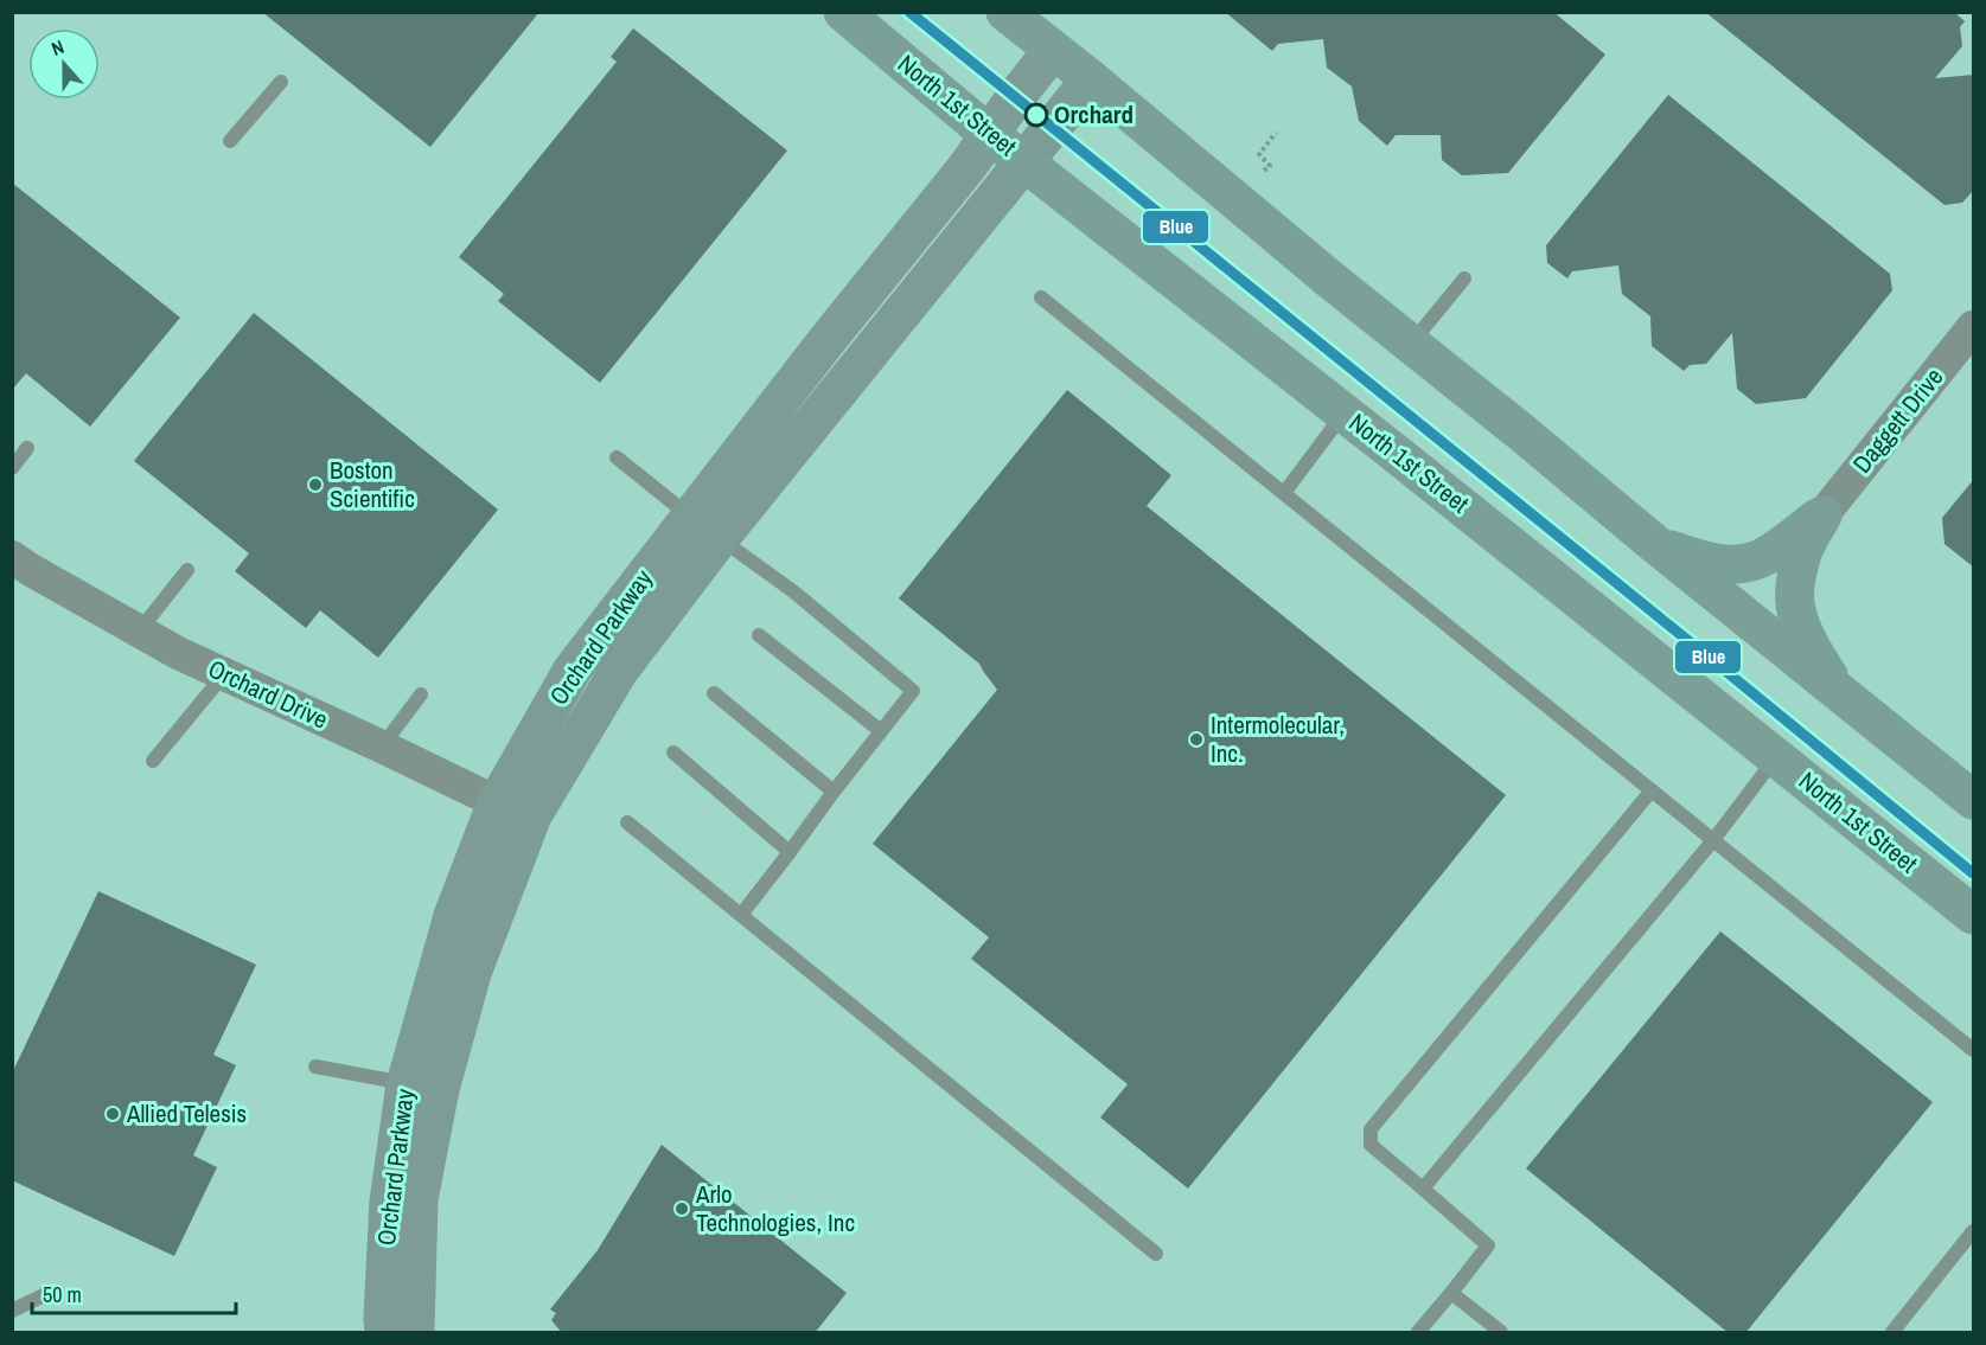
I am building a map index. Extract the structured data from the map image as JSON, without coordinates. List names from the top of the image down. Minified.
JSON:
{"streets":{"main road":["North 1st Street","Orchard Parkway"],"street":["Daggett Drive","Orchard Drive"]},"crossings":[["North 1st Street","Orchard Parkway"],["Orchard Parkway","Orchard Drive"]],"places":["Orchard","Boston Scientific","Intermolecular, Inc.","Allied Telesis","Arlo Technologies, Inc"],"lines":["transit line Blue"],"scale_bar":"50 m","north":"top"}
